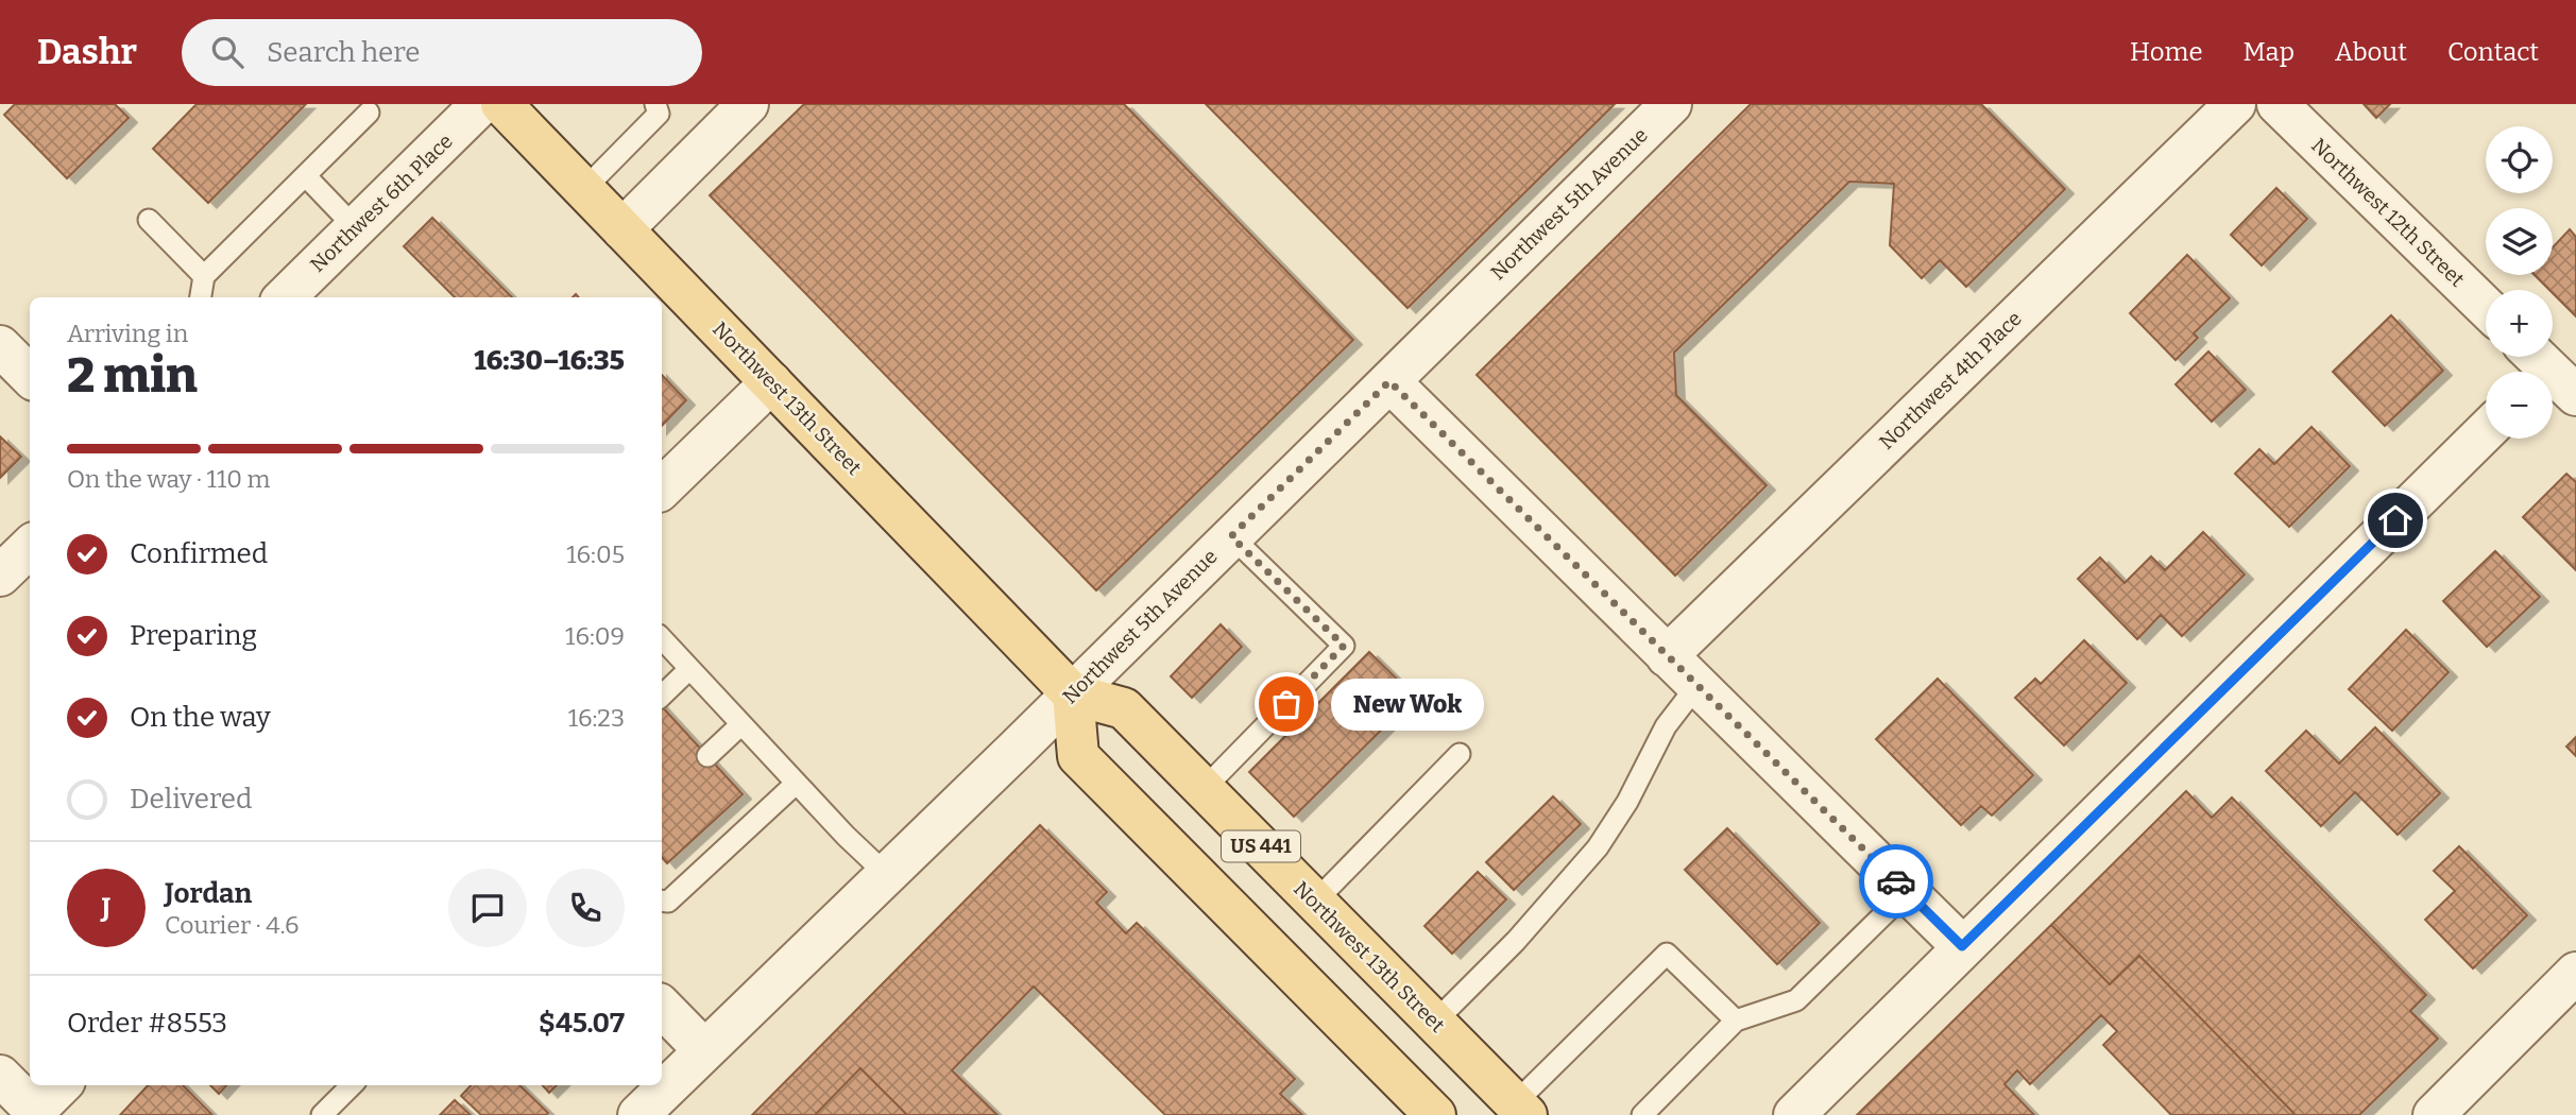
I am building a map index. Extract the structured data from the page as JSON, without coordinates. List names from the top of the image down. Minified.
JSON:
{"streets":{"main road":["Northwest 13th Street","US 441"],"street":["Northwest 6th Place","Northwest 5th Avenue","Northwest 12th Street","Northwest 4th Place"]},"crossings":[["Northwest 5th Avenue","Northwest 13th Street"],["Northwest 5th Avenue","US 441"],["Northwest 13th Street","US 441"]],"places":["New Wok"],"page":{"header":"Dashr","search":"Search here","nav":["Home","Map","About","Contact"],"map_buttons":["+","−"],"heading":["2 min","Arriving in","16:30–16:35"],"panel":["Jordan","Courier · 4.6","Order #8553","$45.07"],"bar":"On the way · 110 m","list":[["Confirmed","16:05"],["Preparing","16:09"],["On the way","16:23"],"Delivered"],"bubble":"New Wok","round":"J"}}
